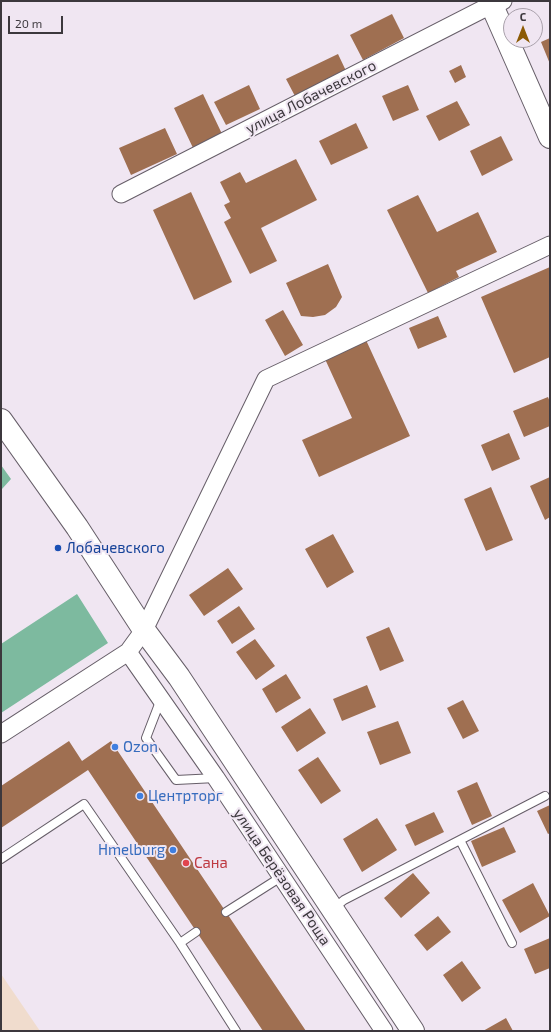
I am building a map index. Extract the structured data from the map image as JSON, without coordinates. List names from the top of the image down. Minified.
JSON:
{"streets":{"street":["улица Лобачевского","улица Берёзовая Роща"]},"places":["Лобачевского","Ozon","Центрторг","Hmelburg","Сана"],"scale_bar":"20 m","north":"top"}
